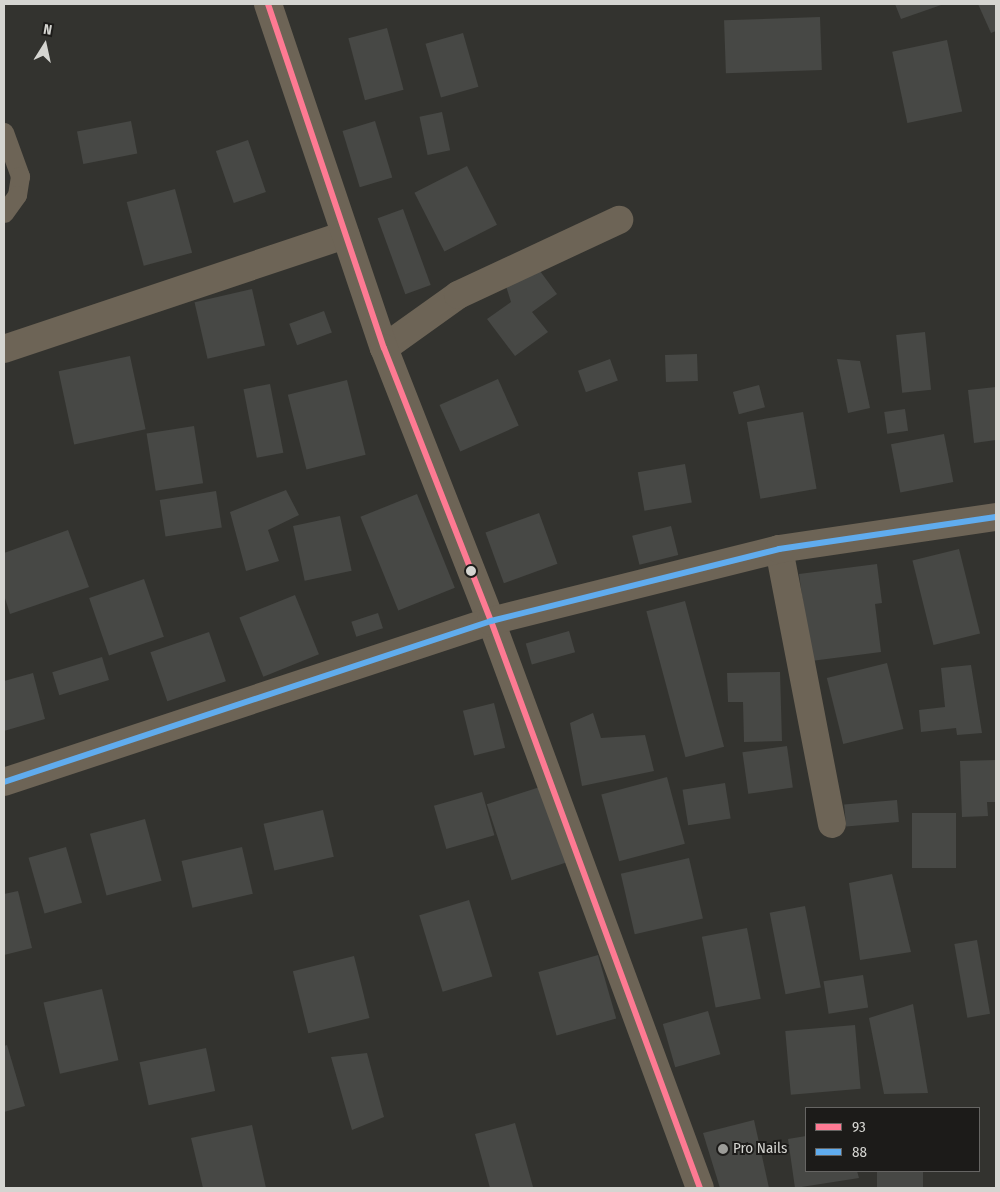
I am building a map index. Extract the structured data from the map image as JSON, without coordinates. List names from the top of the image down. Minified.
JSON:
{"places":["Pro Nails"],"lines":["transit line 93","transit line 88"],"legend":["93","88"],"north":"top"}
